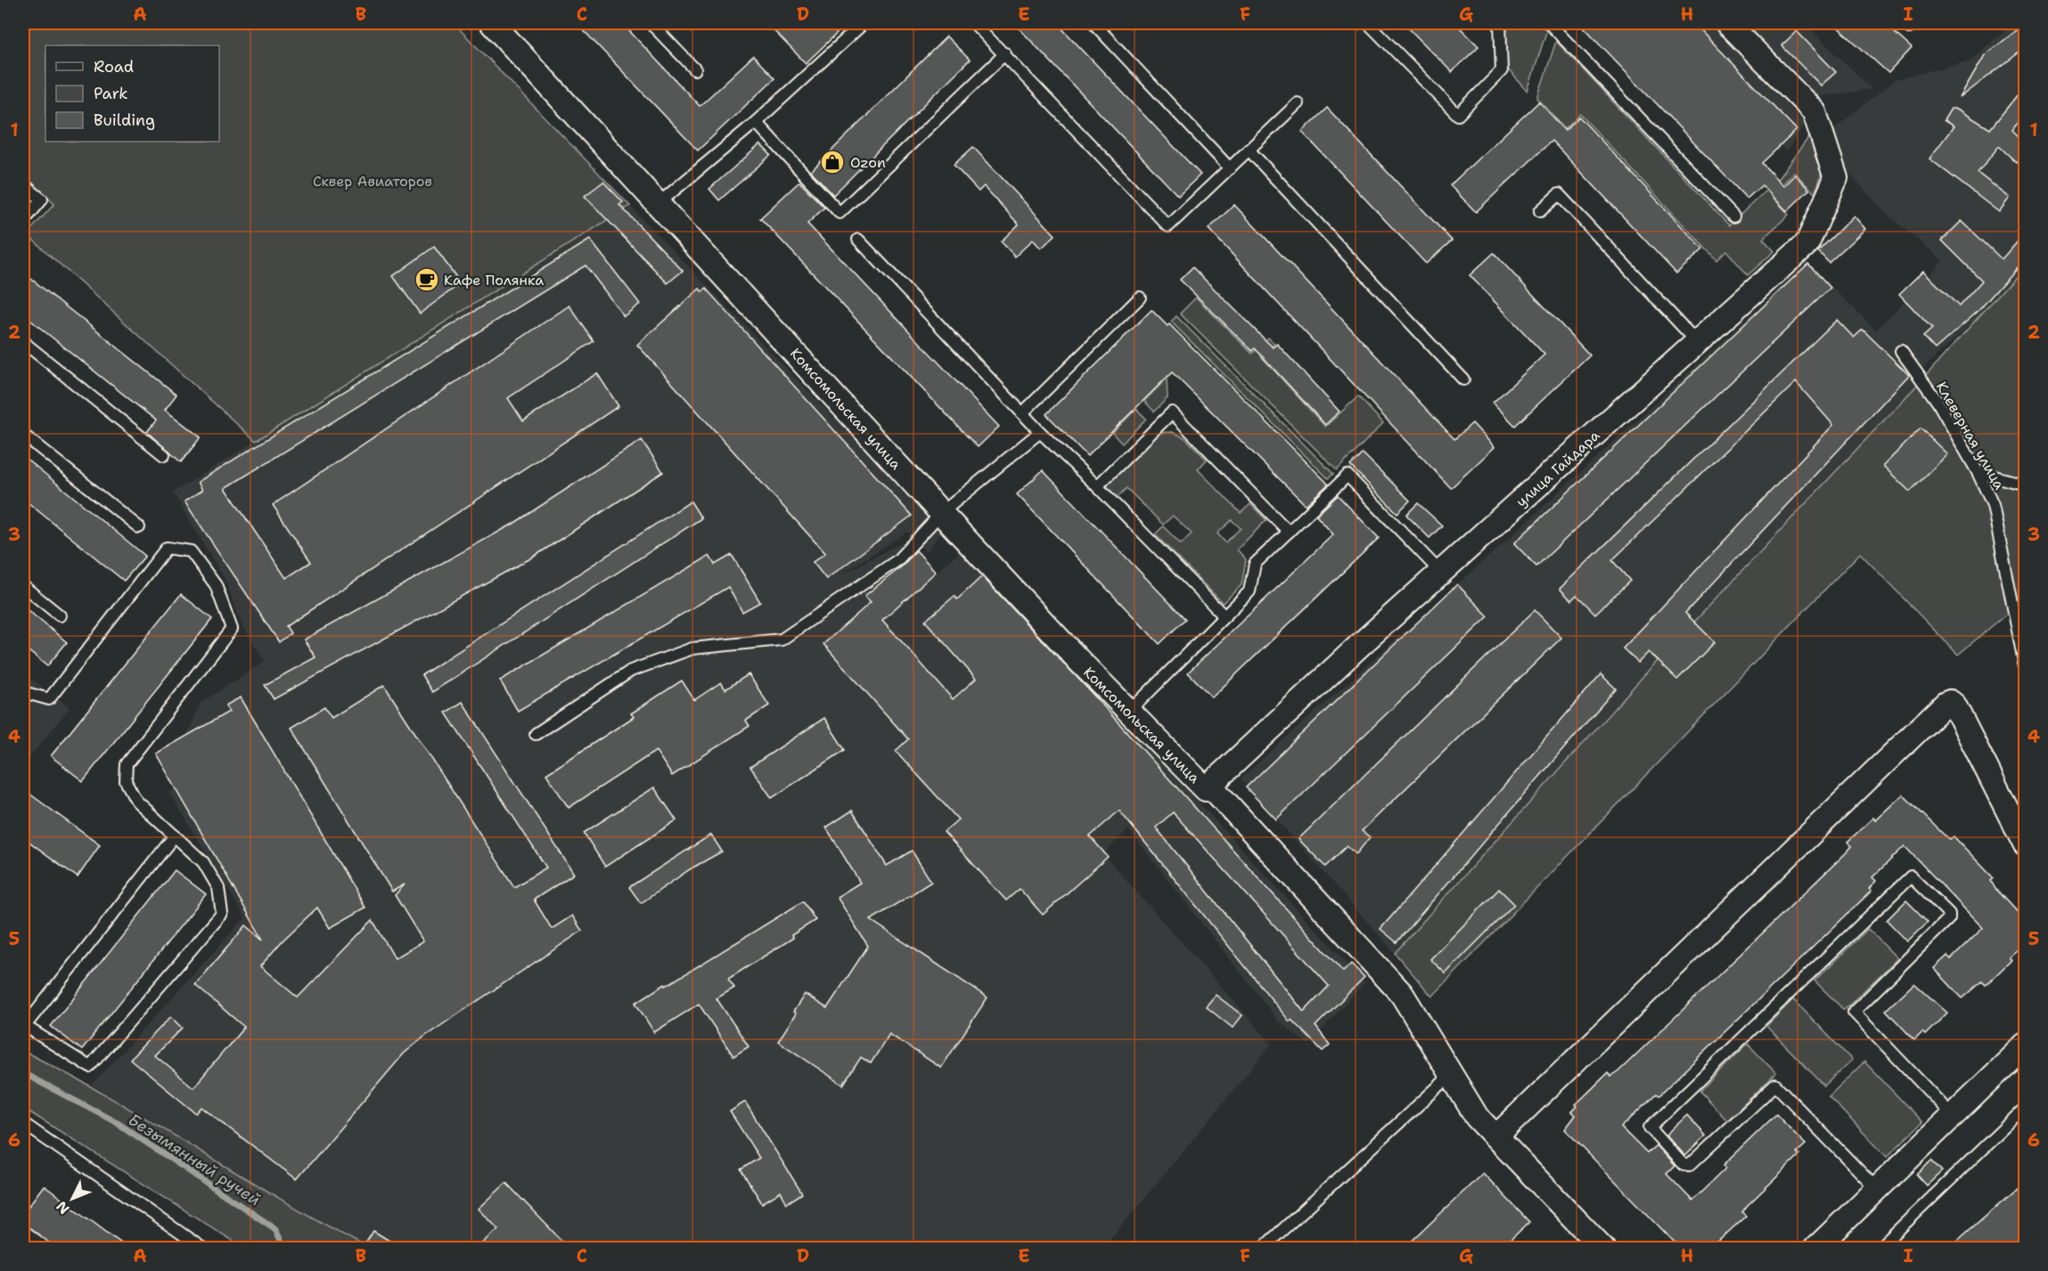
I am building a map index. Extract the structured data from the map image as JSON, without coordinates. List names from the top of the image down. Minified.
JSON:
{"streets":{"street":["Комсомольская улица","улица Гайдара"],"lane":["Клеверная улица"]},"crossings":[["Комсомольская улица","улица Гайдара"]],"water":["Безымянный ручей"],"parks":["Сквер Авиаторов"],"places":{"shop":["Ozon"],"cafe":["Кафе Полянка"]},"legend":["Road","Park","Building"],"north":"bottom left","grid":{"columns":["A","B","C","D","E","F","G","H","I"],"rows":["1","2","3","4","5","6"]}}
